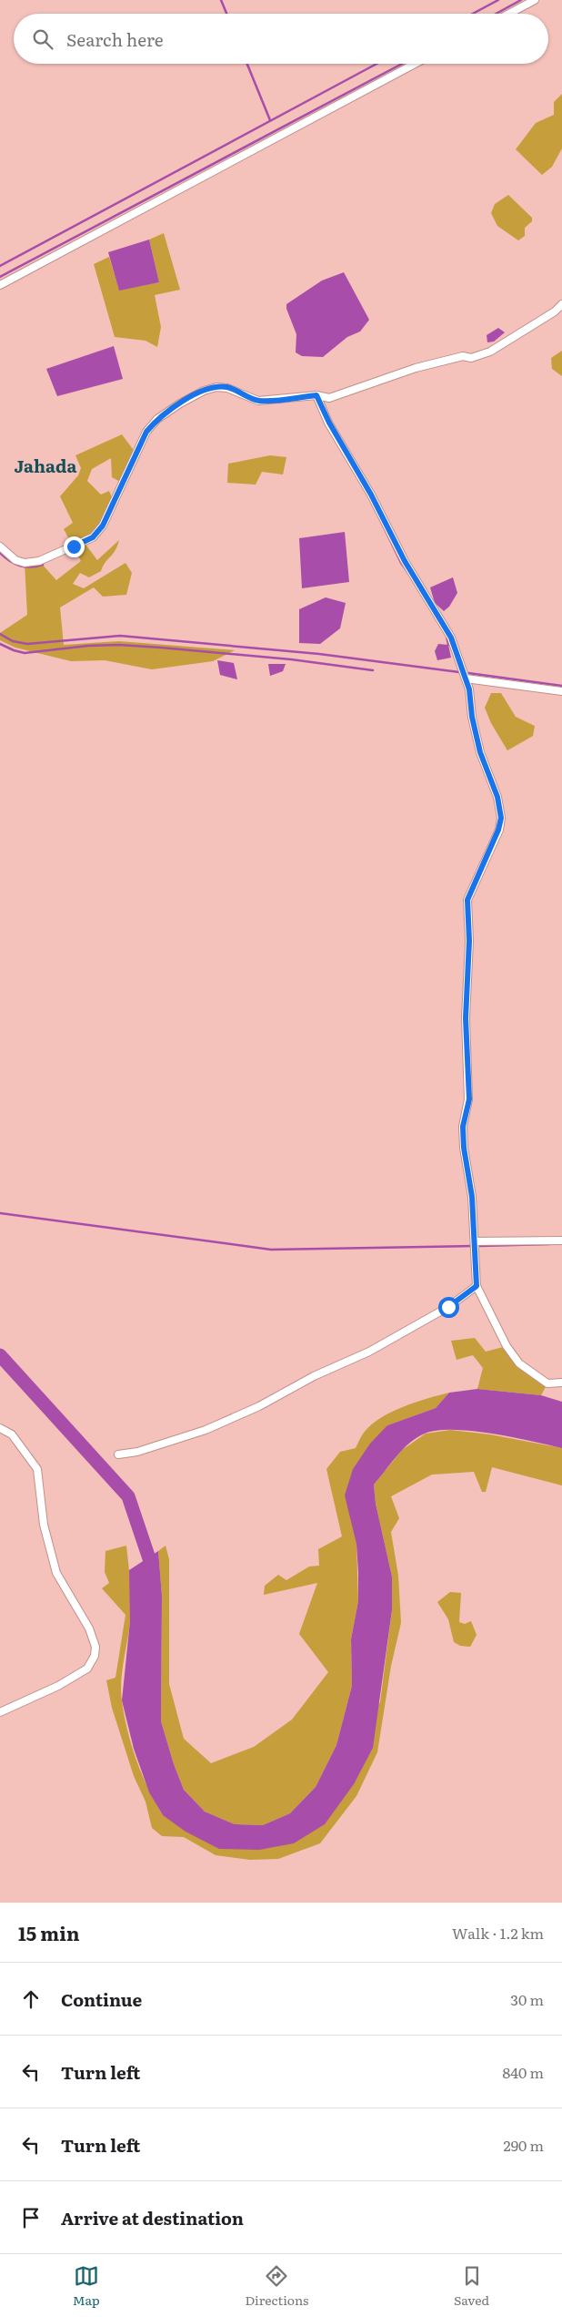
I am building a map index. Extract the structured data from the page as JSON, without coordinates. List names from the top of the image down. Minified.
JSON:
{"districts":["Jahada"],"page":{"search":"Search here","heading":["15 min","Walk · 1.2 km"],"list":[["Continue","30 m"],["Turn left","840 m"],["Turn left","290 m"],"Arrive at destination"],"nav":["Map","Directions","Saved"]}}
